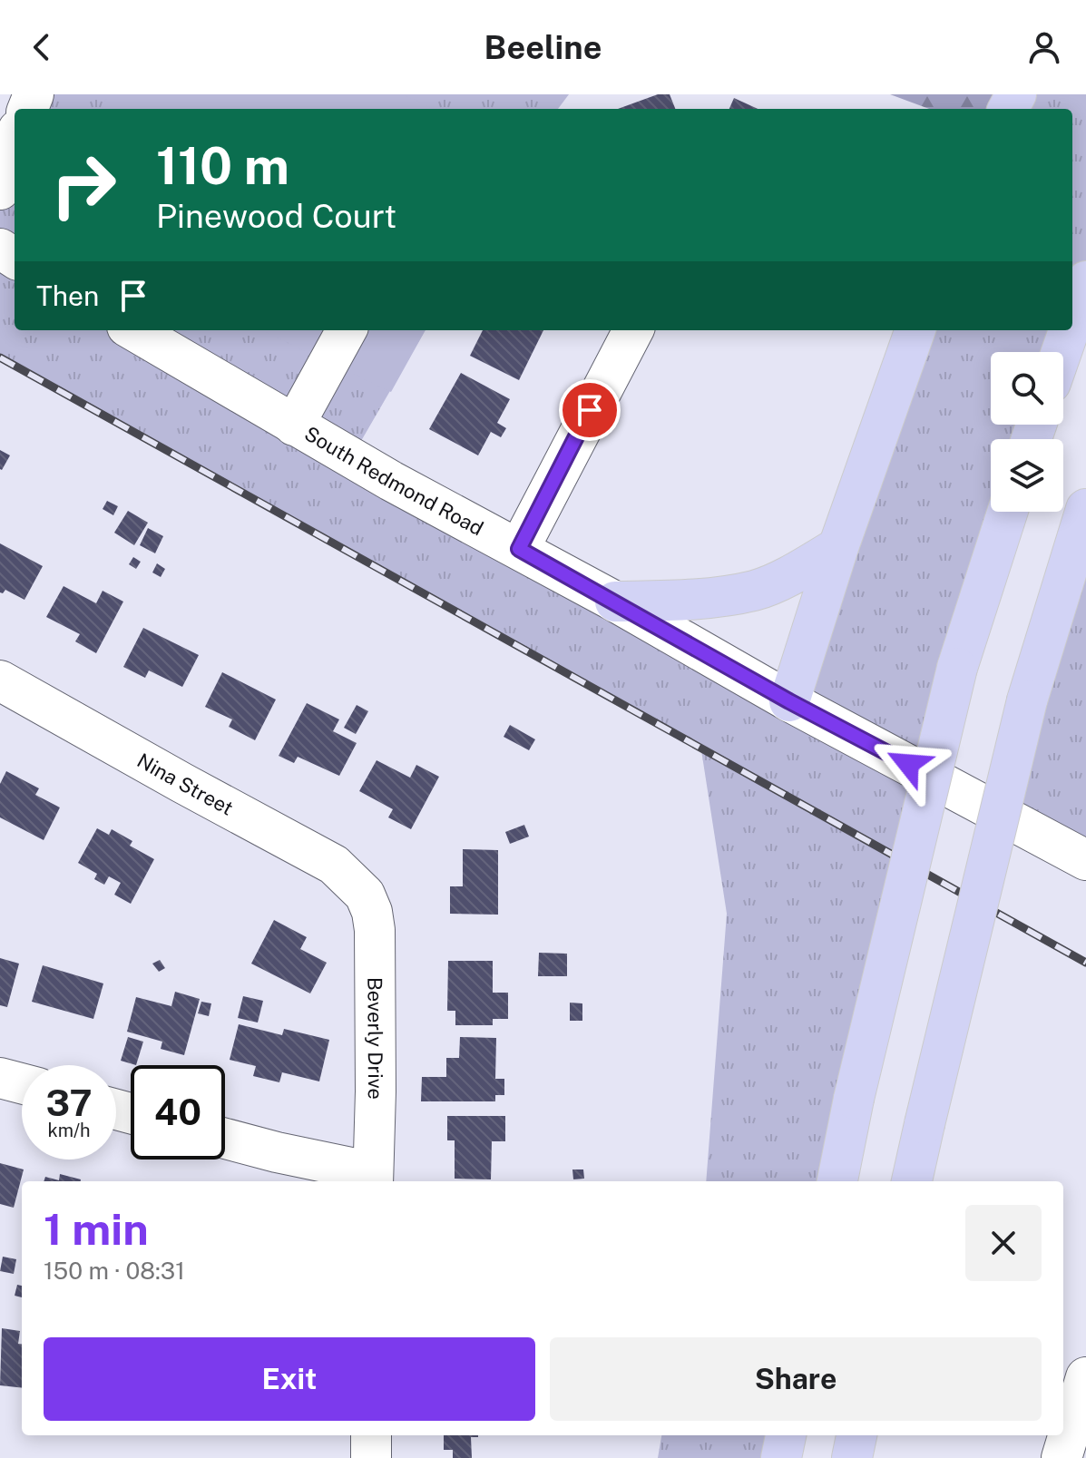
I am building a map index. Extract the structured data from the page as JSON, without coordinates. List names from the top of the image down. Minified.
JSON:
{"streets":{"street":["South Redmond Road","Nina Street","Beverly Drive"]},"crossings":[["Nina Street","Beverly Drive"]],"page":{"header":"Beeline","turn":["110 m","Pinewood Court"],"then":"Then","speed":"37 km/h","limit":"40","heading":["1 min","150 m · 08:31"],"buttons":["Exit","Share"]}}
